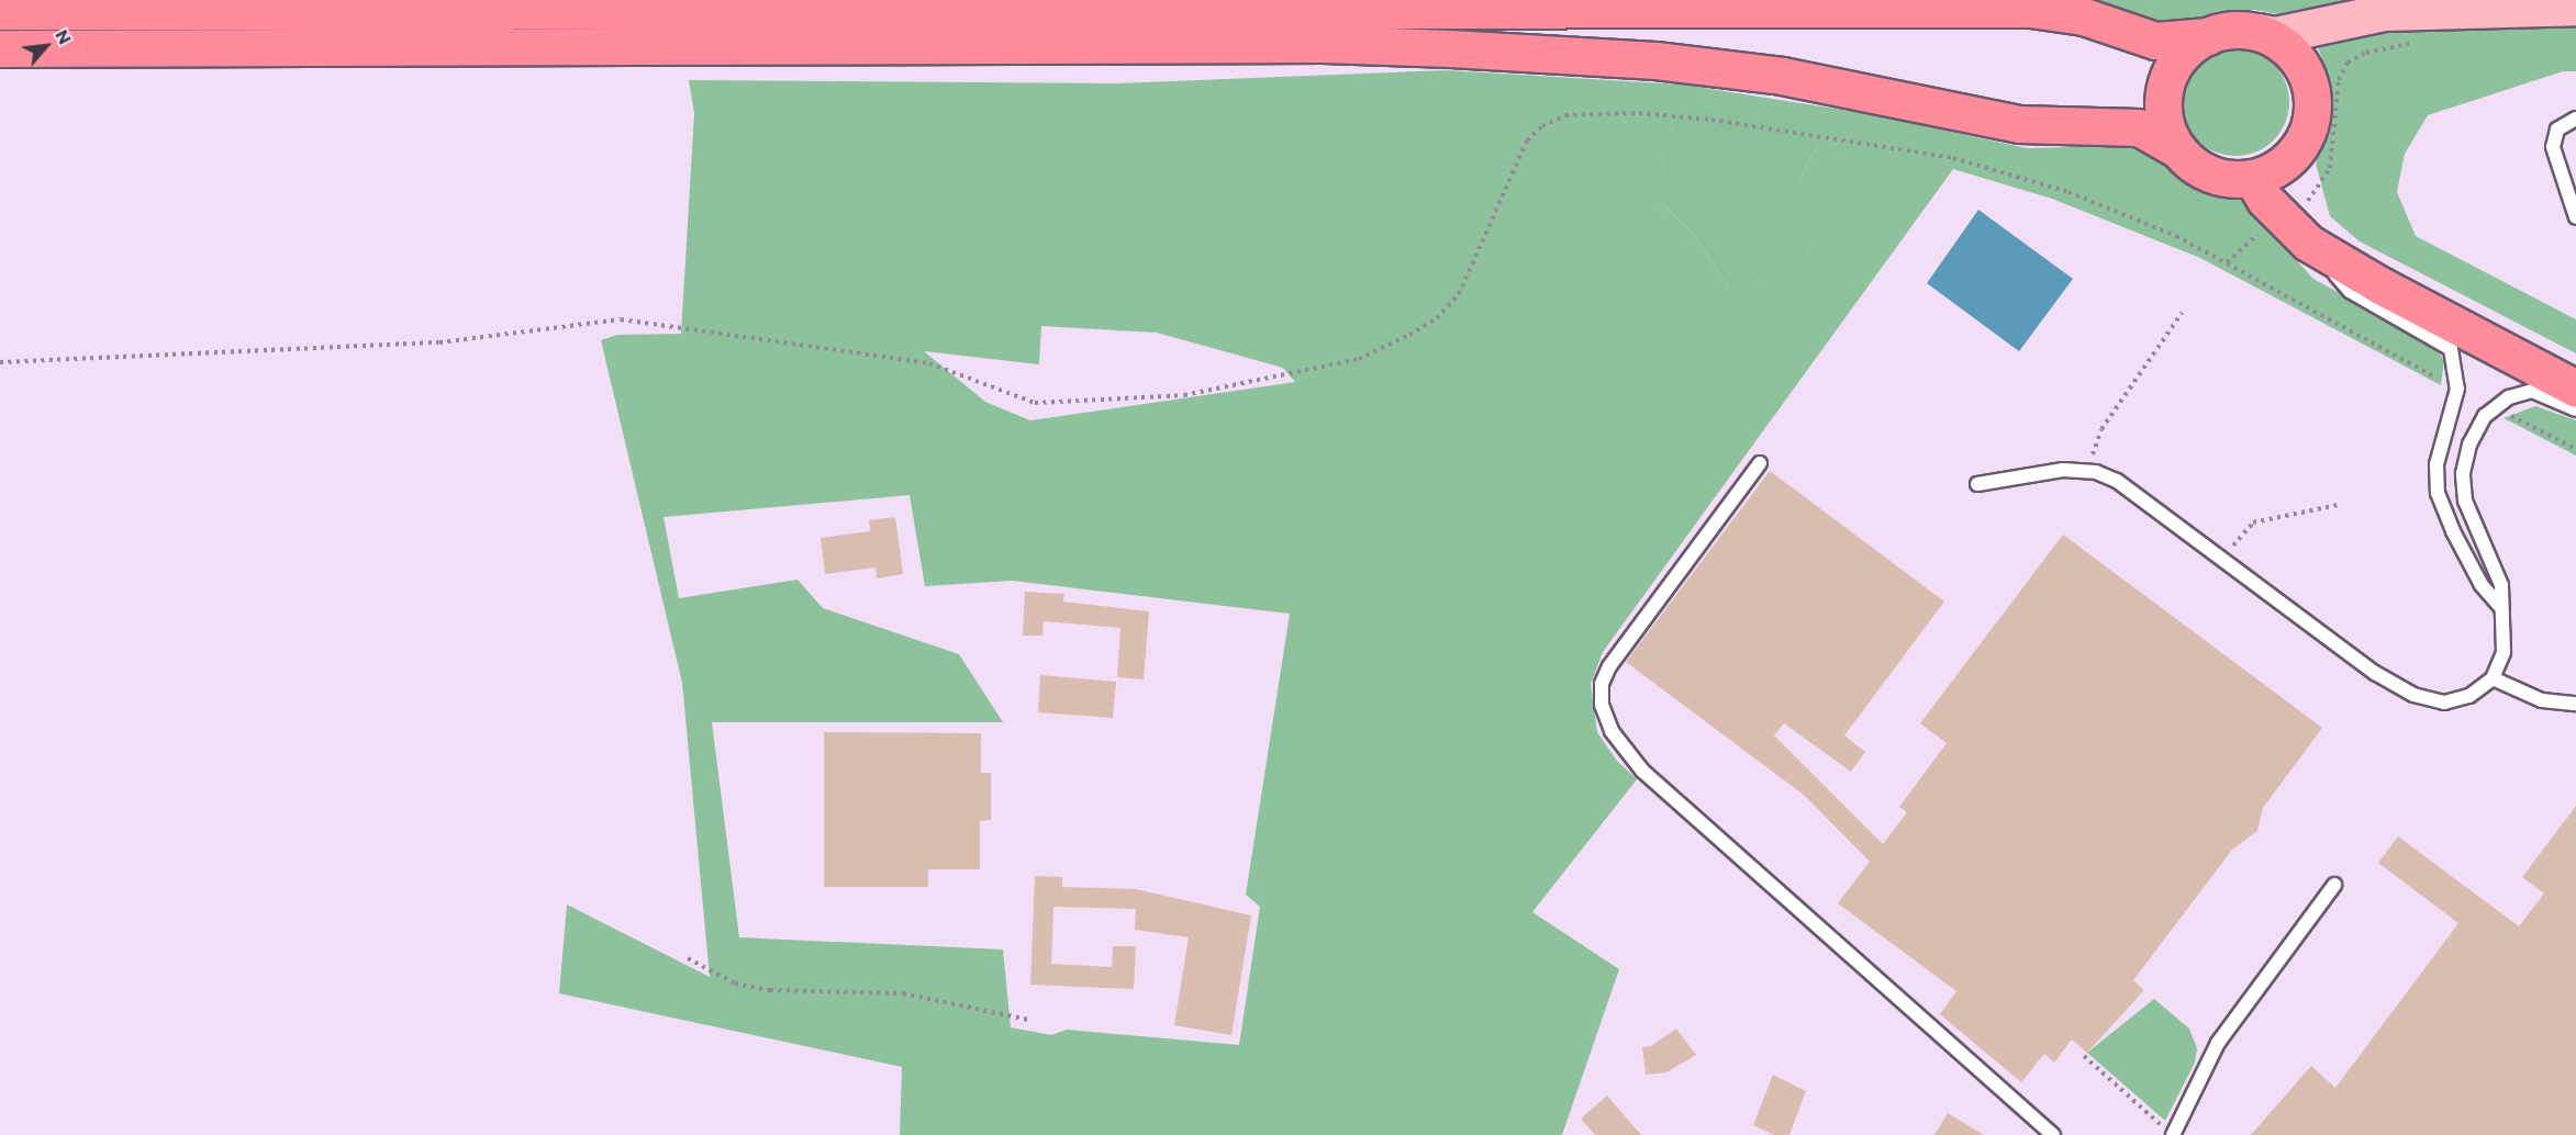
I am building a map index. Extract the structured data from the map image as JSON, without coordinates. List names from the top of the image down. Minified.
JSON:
{"north":"top right"}
